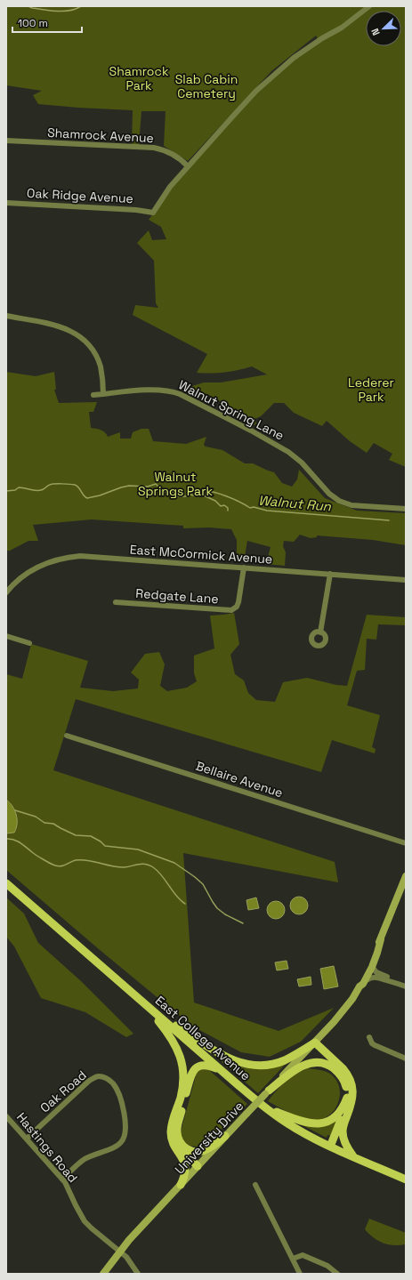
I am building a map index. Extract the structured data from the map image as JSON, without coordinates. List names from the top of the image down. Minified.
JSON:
{"streets":{"main road":["East College Avenue","University Drive"],"street":["Shamrock Avenue","Oak Ridge Avenue","Walnut Spring Lane","East McCormick Avenue","Redgate Lane","Bellaire Avenue","Oak Road","Hastings Road"]},"crossings":[["Shamrock Avenue","Oak Ridge Avenue"],["East McCormick Avenue","Redgate Lane"],["Oak Road","Hastings Road"],["University Drive","Hastings Road"]],"water":["Walnut Run"],"parks":["Shamrock Park","Slab Cabin Cemetery","Lederer Park","Walnut Springs Park"],"scale_bar":"100 m","north":"bottom left"}
